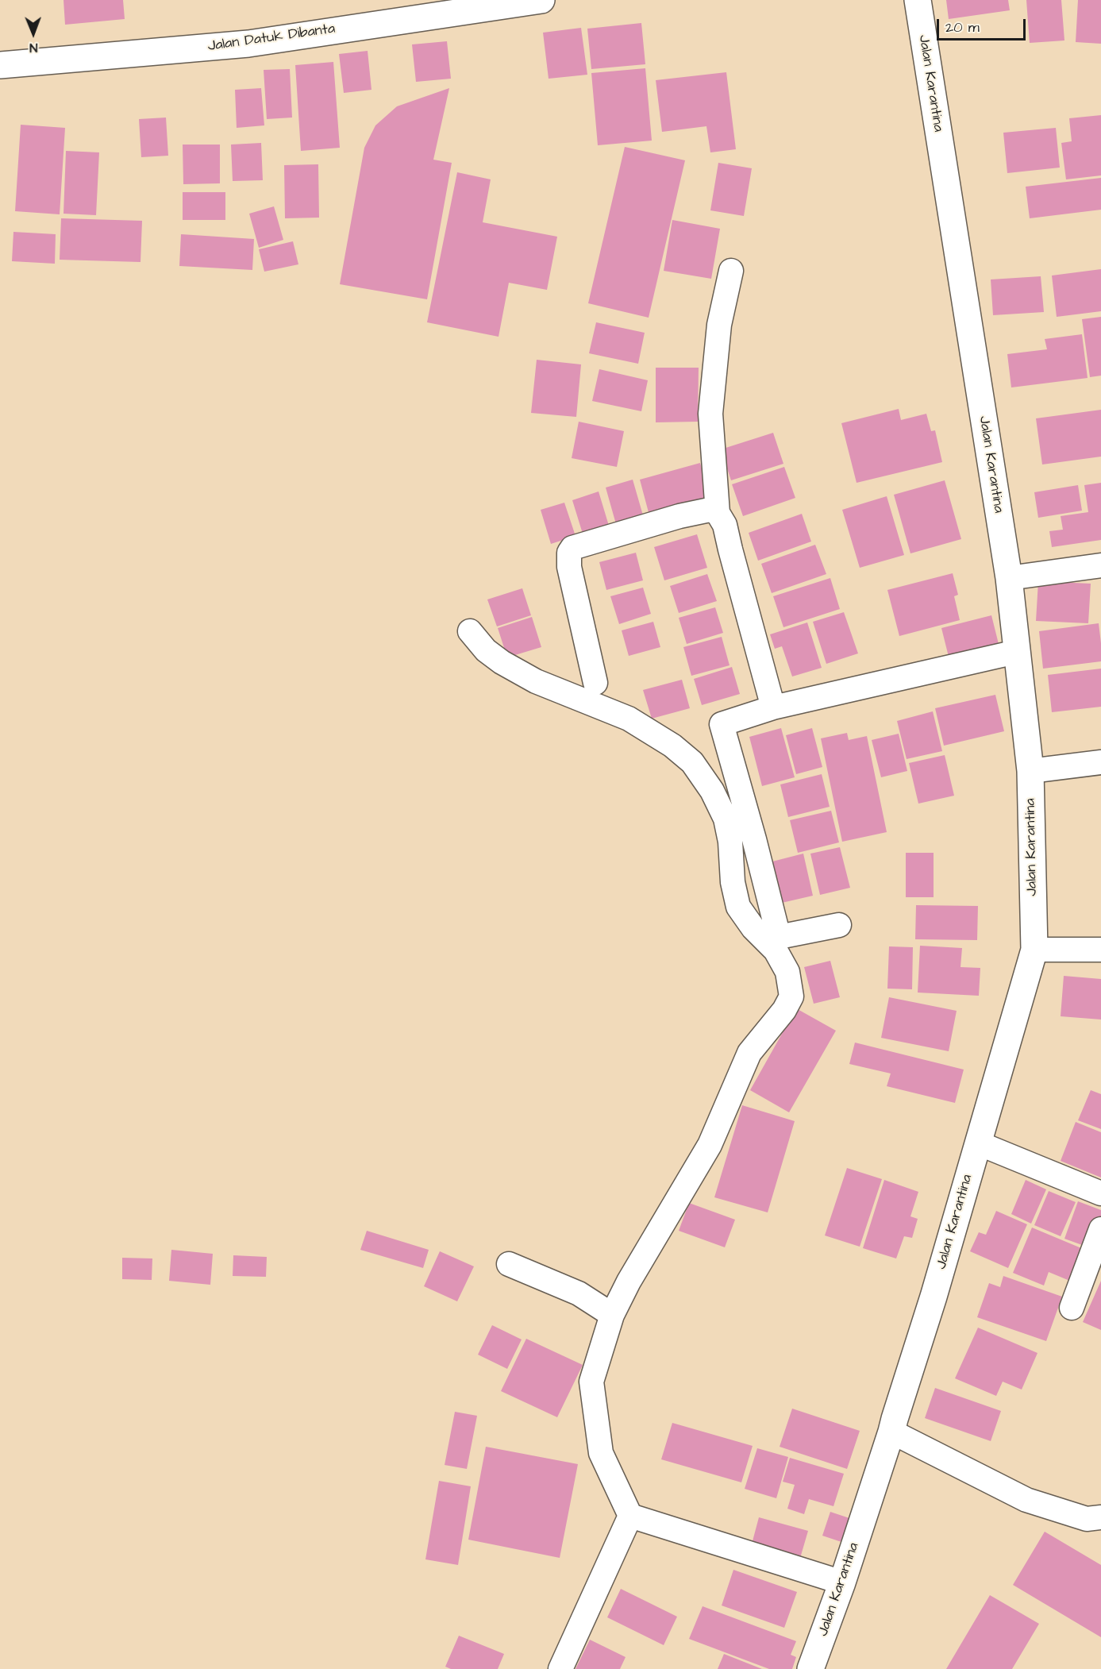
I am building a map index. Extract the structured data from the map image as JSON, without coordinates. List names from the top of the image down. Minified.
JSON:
{"streets":{"street":["Jalan Datuk Dibanta","Jalan Karantina"]},"scale_bar":"20 m","north":"bottom"}
